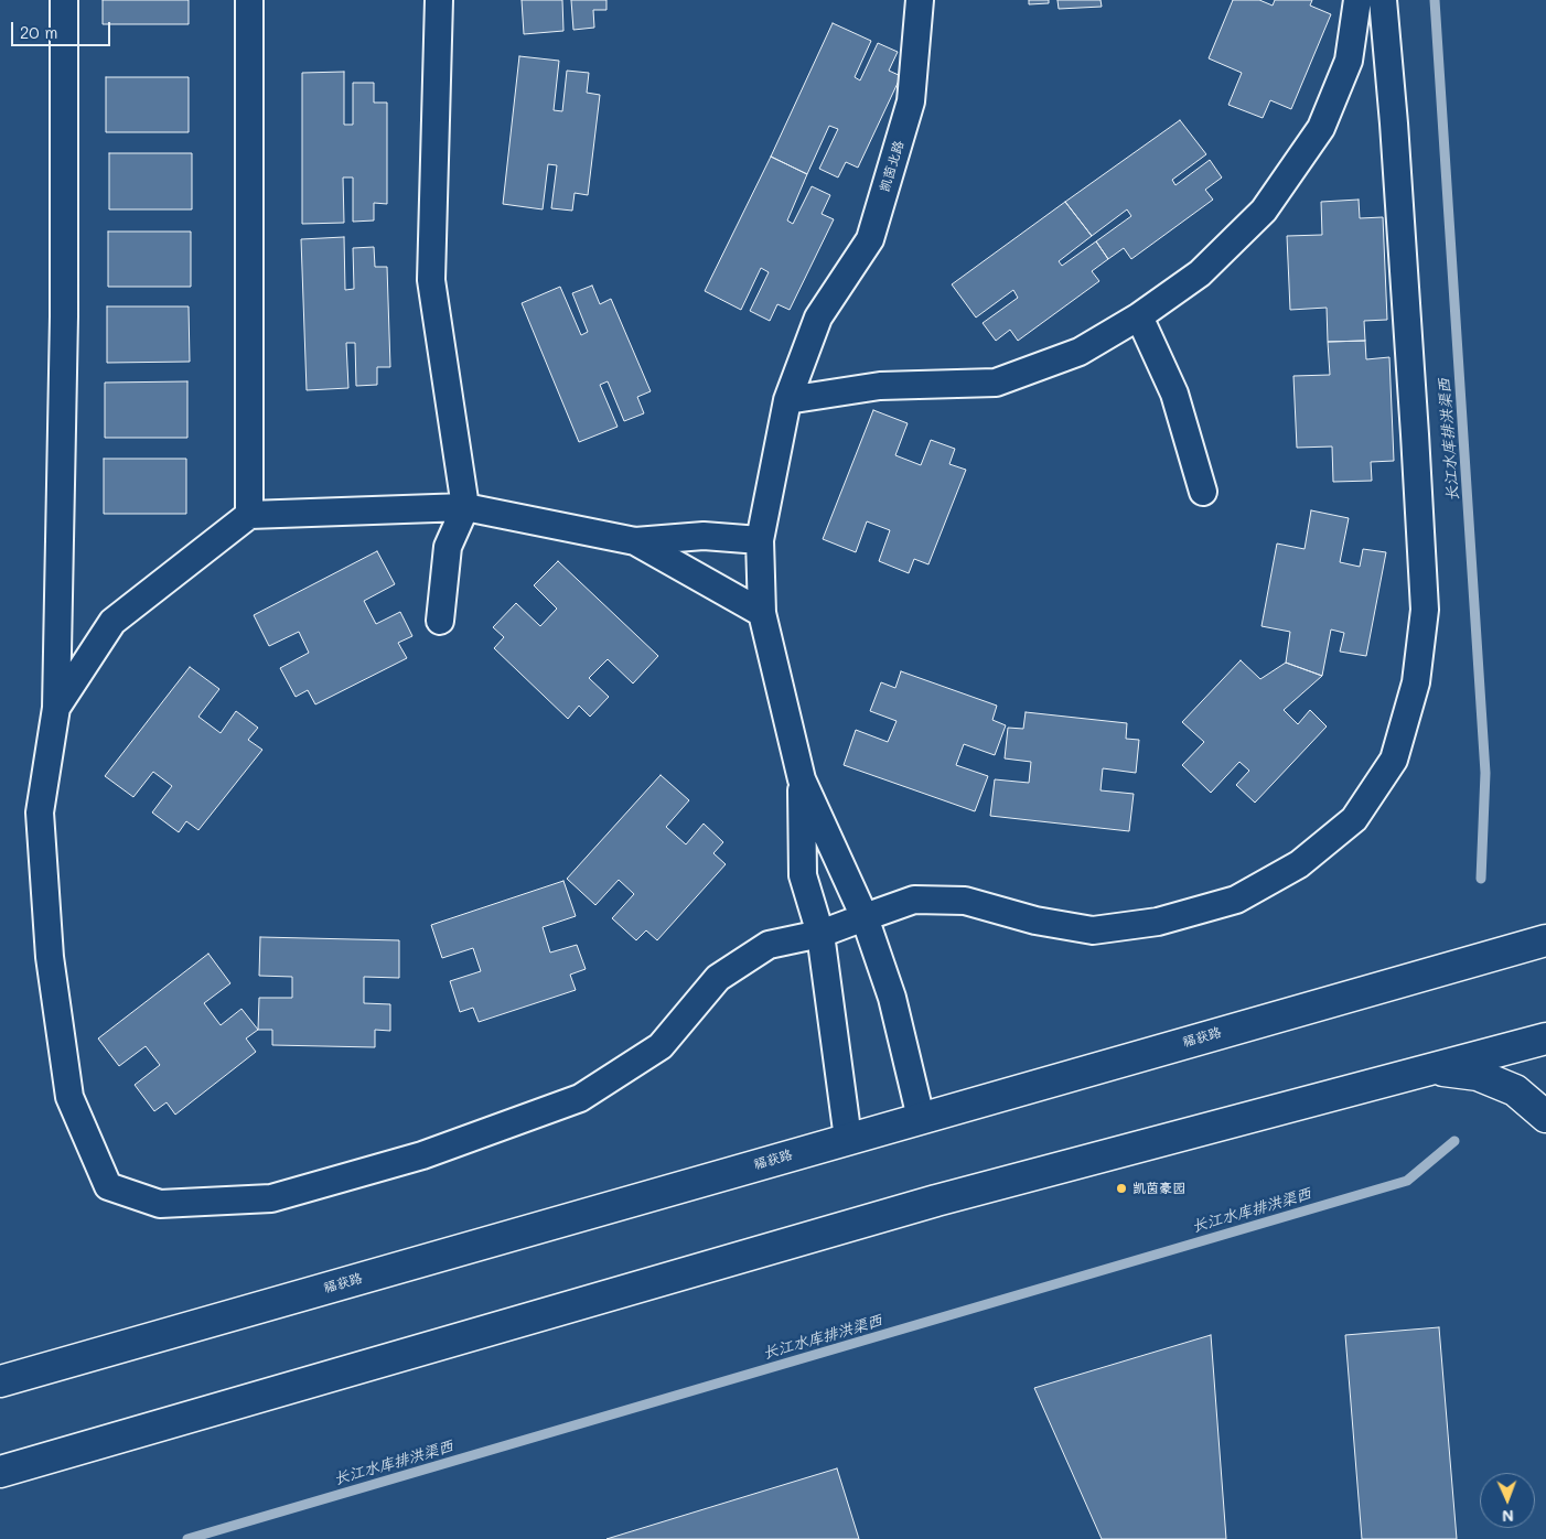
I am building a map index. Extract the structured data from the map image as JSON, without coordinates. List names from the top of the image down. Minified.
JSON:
{"streets":{"street":["凯茵北路","福获路"]},"water":["长江水库排洪渠西"],"places":["凯茵豪园"],"scale_bar":"20 m","north":"bottom"}
